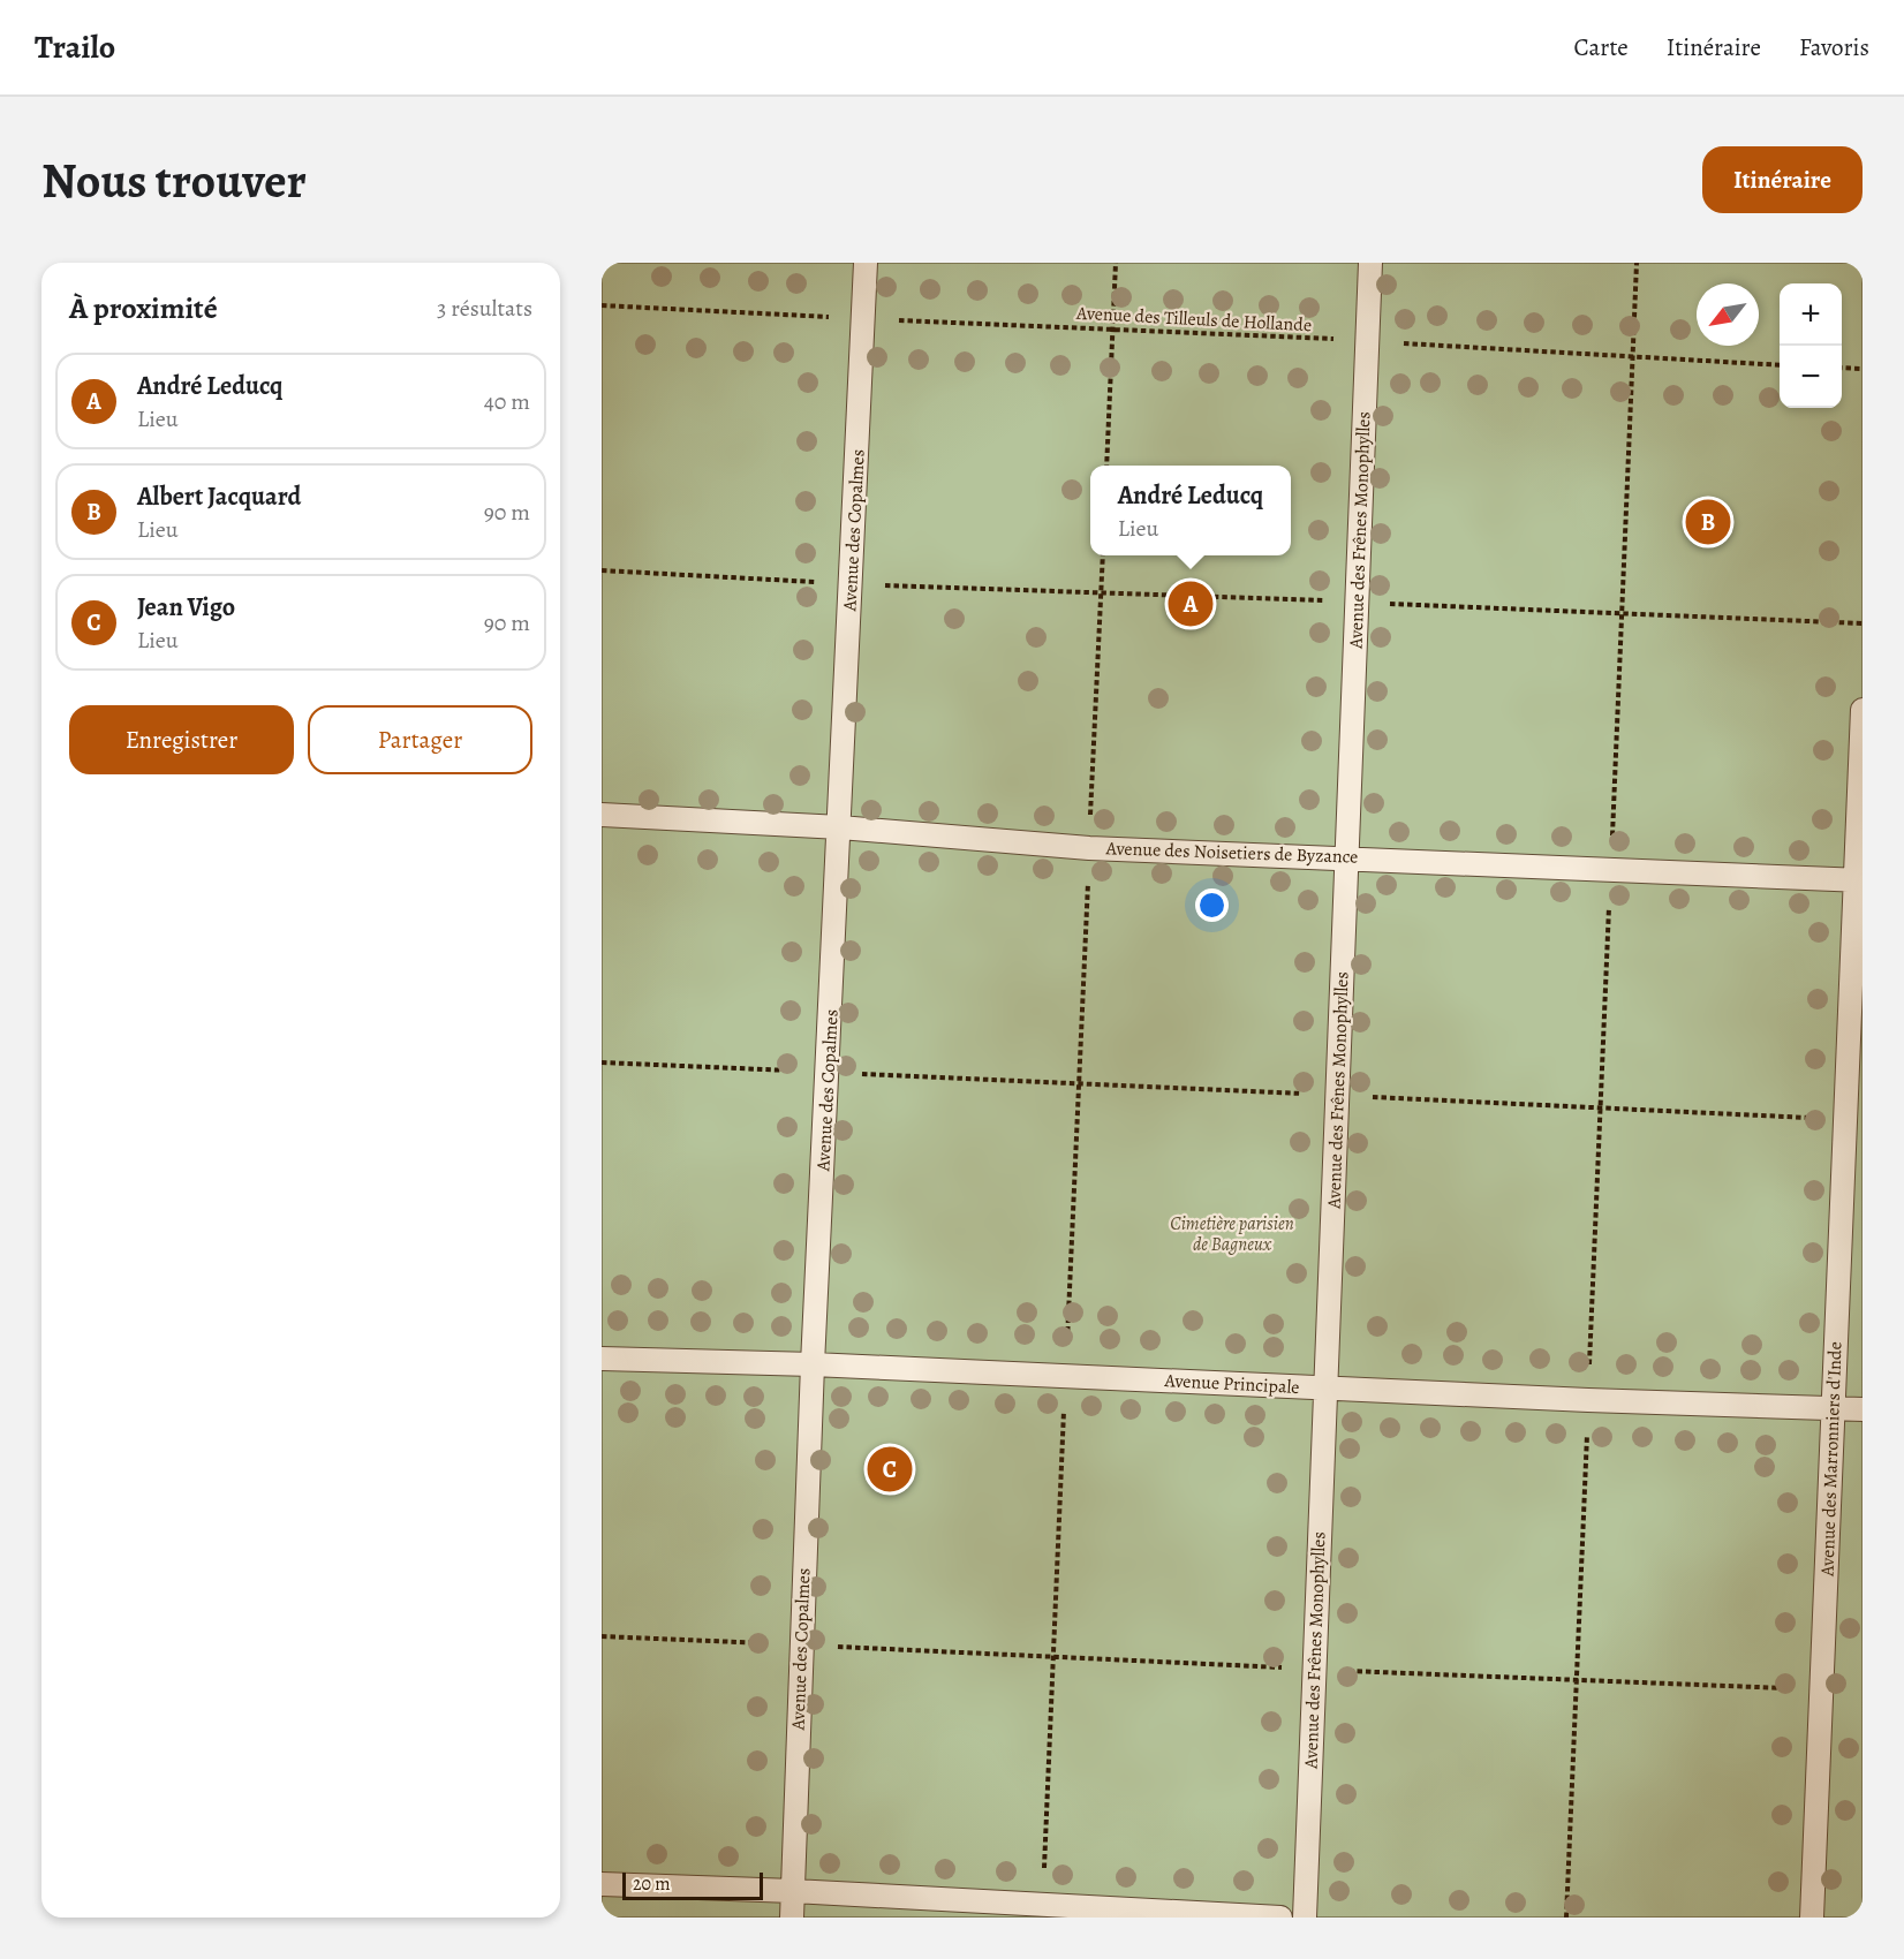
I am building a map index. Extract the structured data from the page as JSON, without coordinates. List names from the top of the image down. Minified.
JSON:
{"streets":{"lane":["Avenue des Copalmes","Avenue des Frênes Monophylles","Avenue des Noisetiers de Byzance","Avenue Principale","Avenue des Marronniers d'Inde"],"path":["Avenue des Tilleuls de Hollande"]},"crossings":[["Avenue des Tilleuls de Hollande","Avenue des Copalmes"],["Avenue des Tilleuls de Hollande","Avenue des Frênes Monophylles"],["Avenue des Copalmes","Avenue des Noisetiers de Byzance"],["Avenue des Copalmes","Avenue Principale"],["Avenue des Frênes Monophylles","Avenue des Noisetiers de Byzance"],["Avenue des Frênes Monophylles","Avenue Principale"],["Avenue des Noisetiers de Byzance","Avenue des Marronniers d'Inde"],["Avenue Principale","Avenue des Marronniers d'Inde"]],"parks":["Cimetière parisien de Bagneux"],"scale_bar":"20 m","north":"bottom left","page":{"header":"Trailo","nav":["Carte","Itinéraire","Favoris"],"buttons":["Itinéraire",["Enregistrer","Partager"]],"title":"Nous trouver","heading":["À proximité","3 résultats"],"map_buttons":["+","−"],"list":[{"mark":"A","name":"André Leducq","note":"Lieu","value":"40 m"},{"mark":"B","name":"Albert Jacquard","note":"Lieu","value":"90 m"},{"mark":"C","name":"Jean Vigo","note":"Lieu","value":"90 m"}],"popup":["André Leducq","Lieu"],"pins":["B","A","C"],"scale":"20 m"}}
